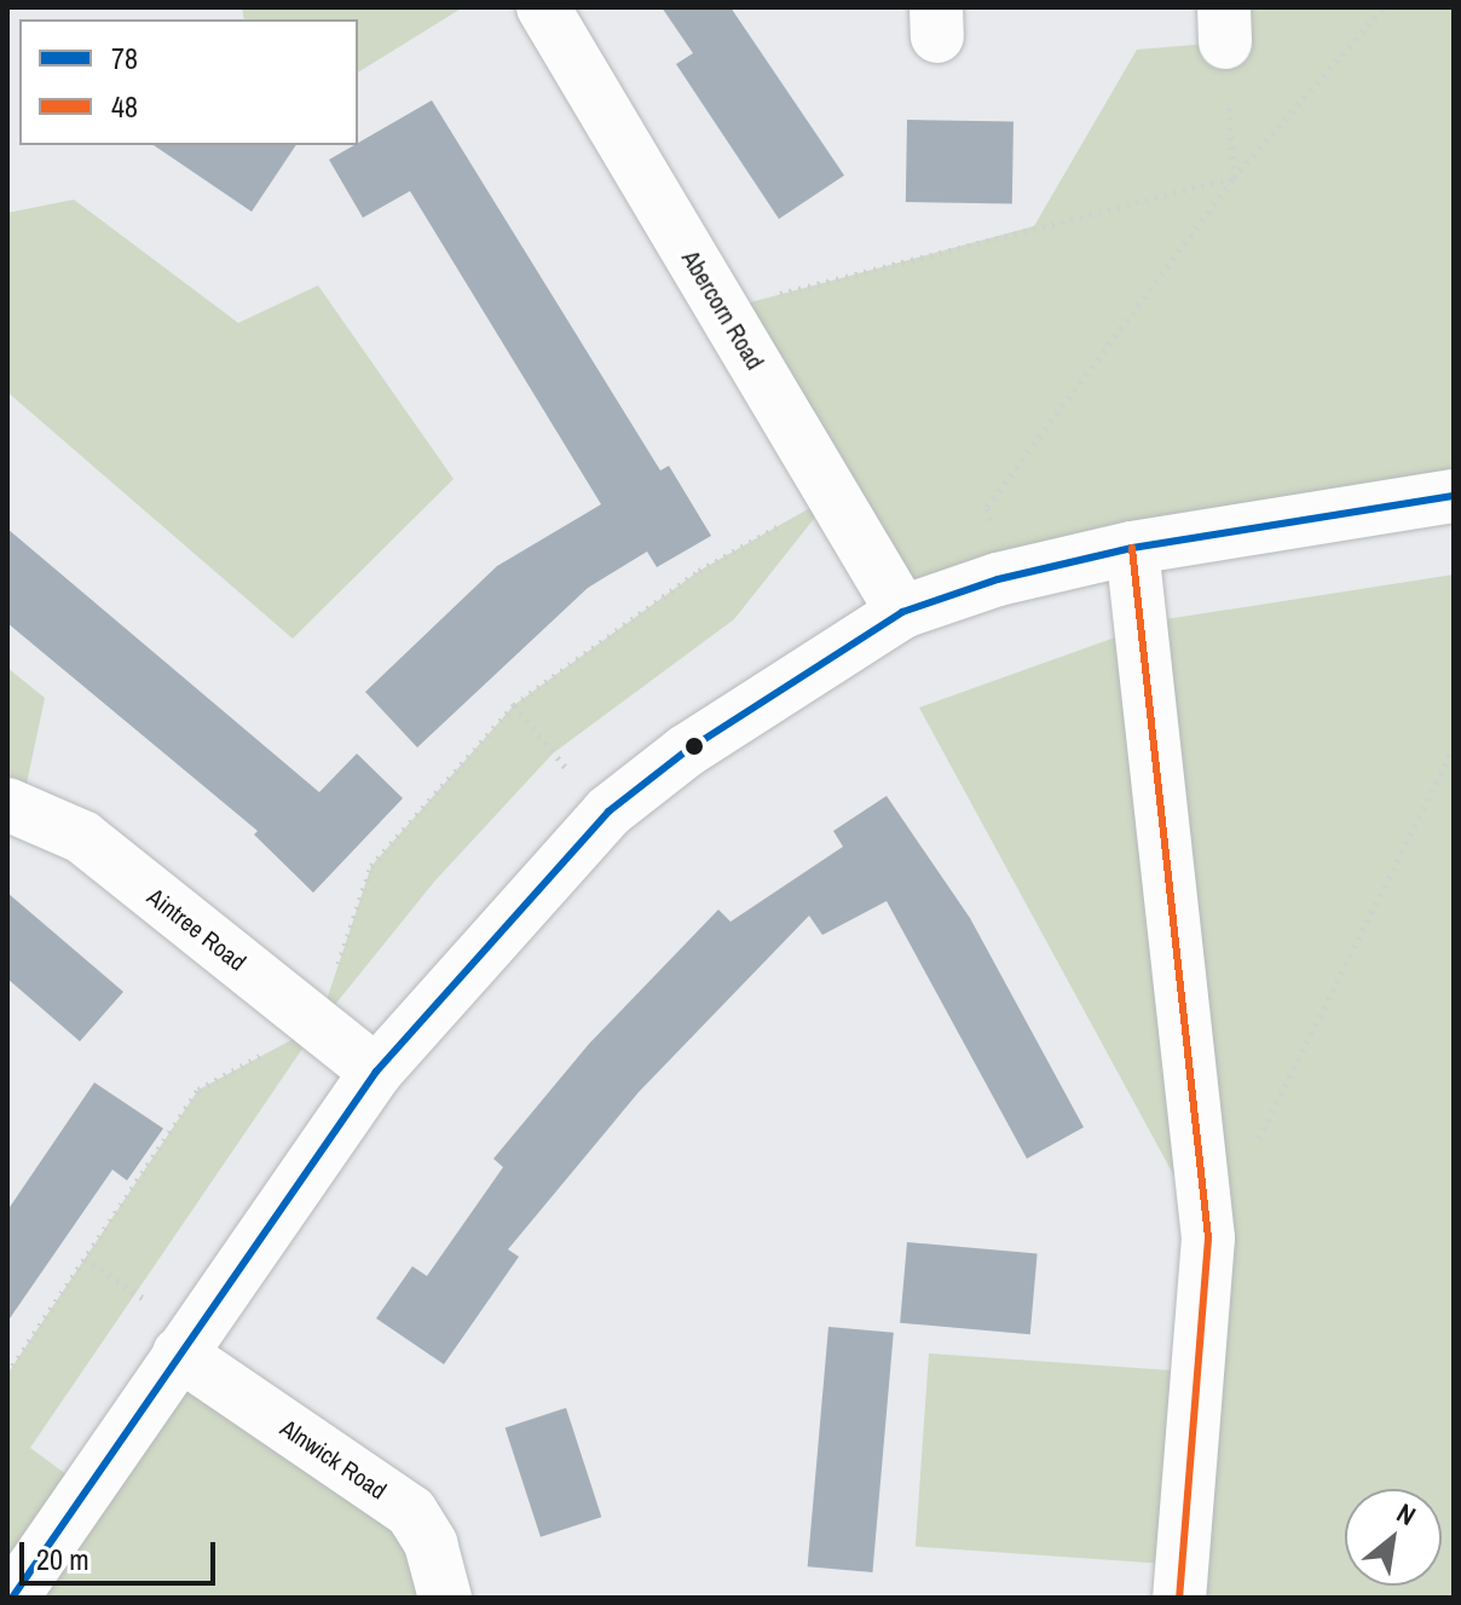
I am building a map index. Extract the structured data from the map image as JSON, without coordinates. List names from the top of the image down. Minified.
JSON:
{"streets":{"street":["Abercorn Road","Aintree Road","Alnwick Road"]},"lines":["transit line 78","transit line 48"],"legend":["78","48"],"scale_bar":"20 m","north":"top right"}
